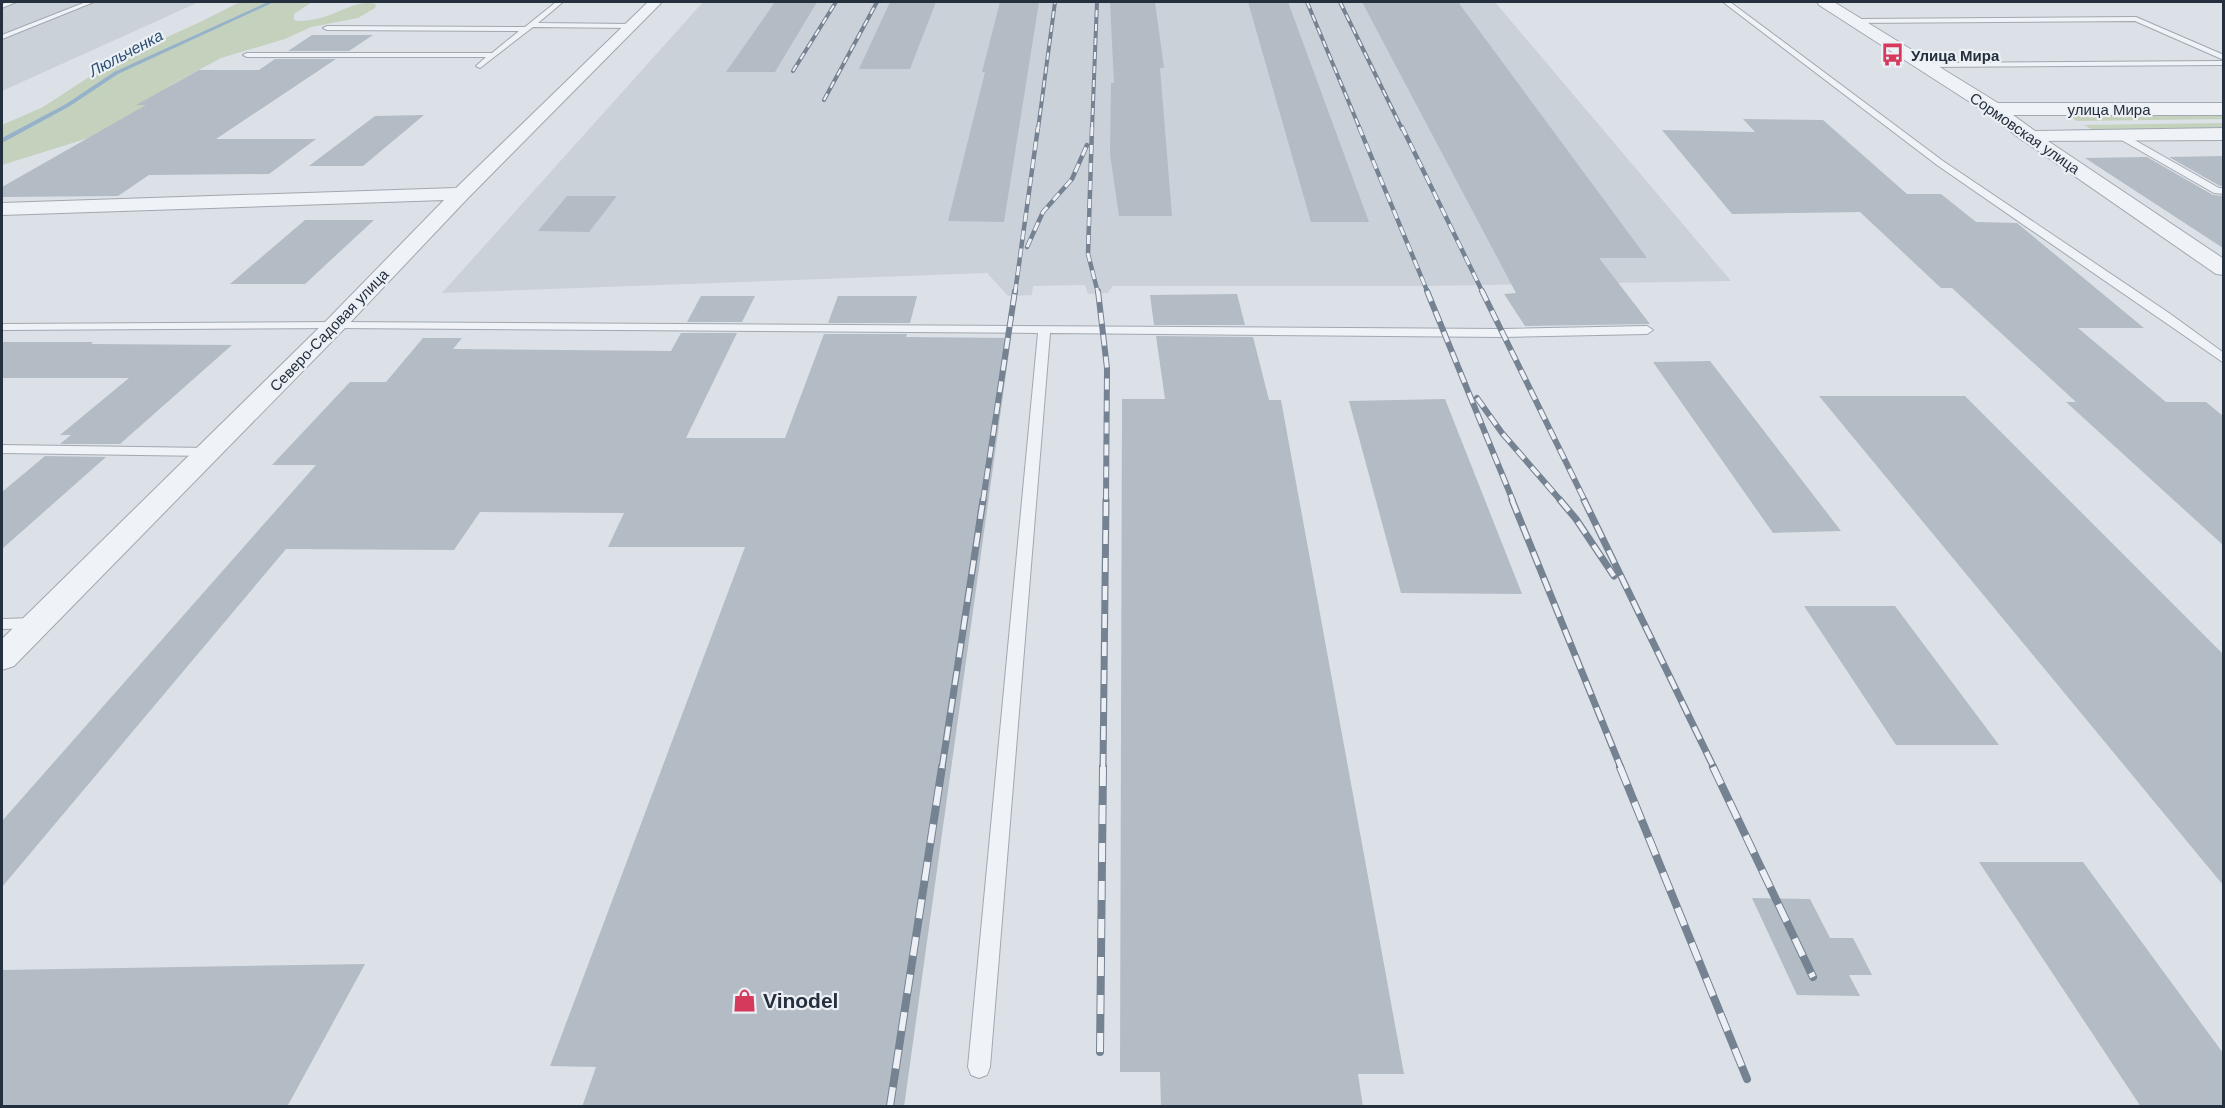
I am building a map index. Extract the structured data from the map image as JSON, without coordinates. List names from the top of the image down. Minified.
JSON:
{"streets":{"street":["улица Мира","Сормовская улица","Северо-Садовая улица"]},"crossings":[["улица Мира","Сормовская улица"]],"water":["Люльченка"],"places":{"bus stop":["Улица Мира"],"shop":["Vinodel"]}}
